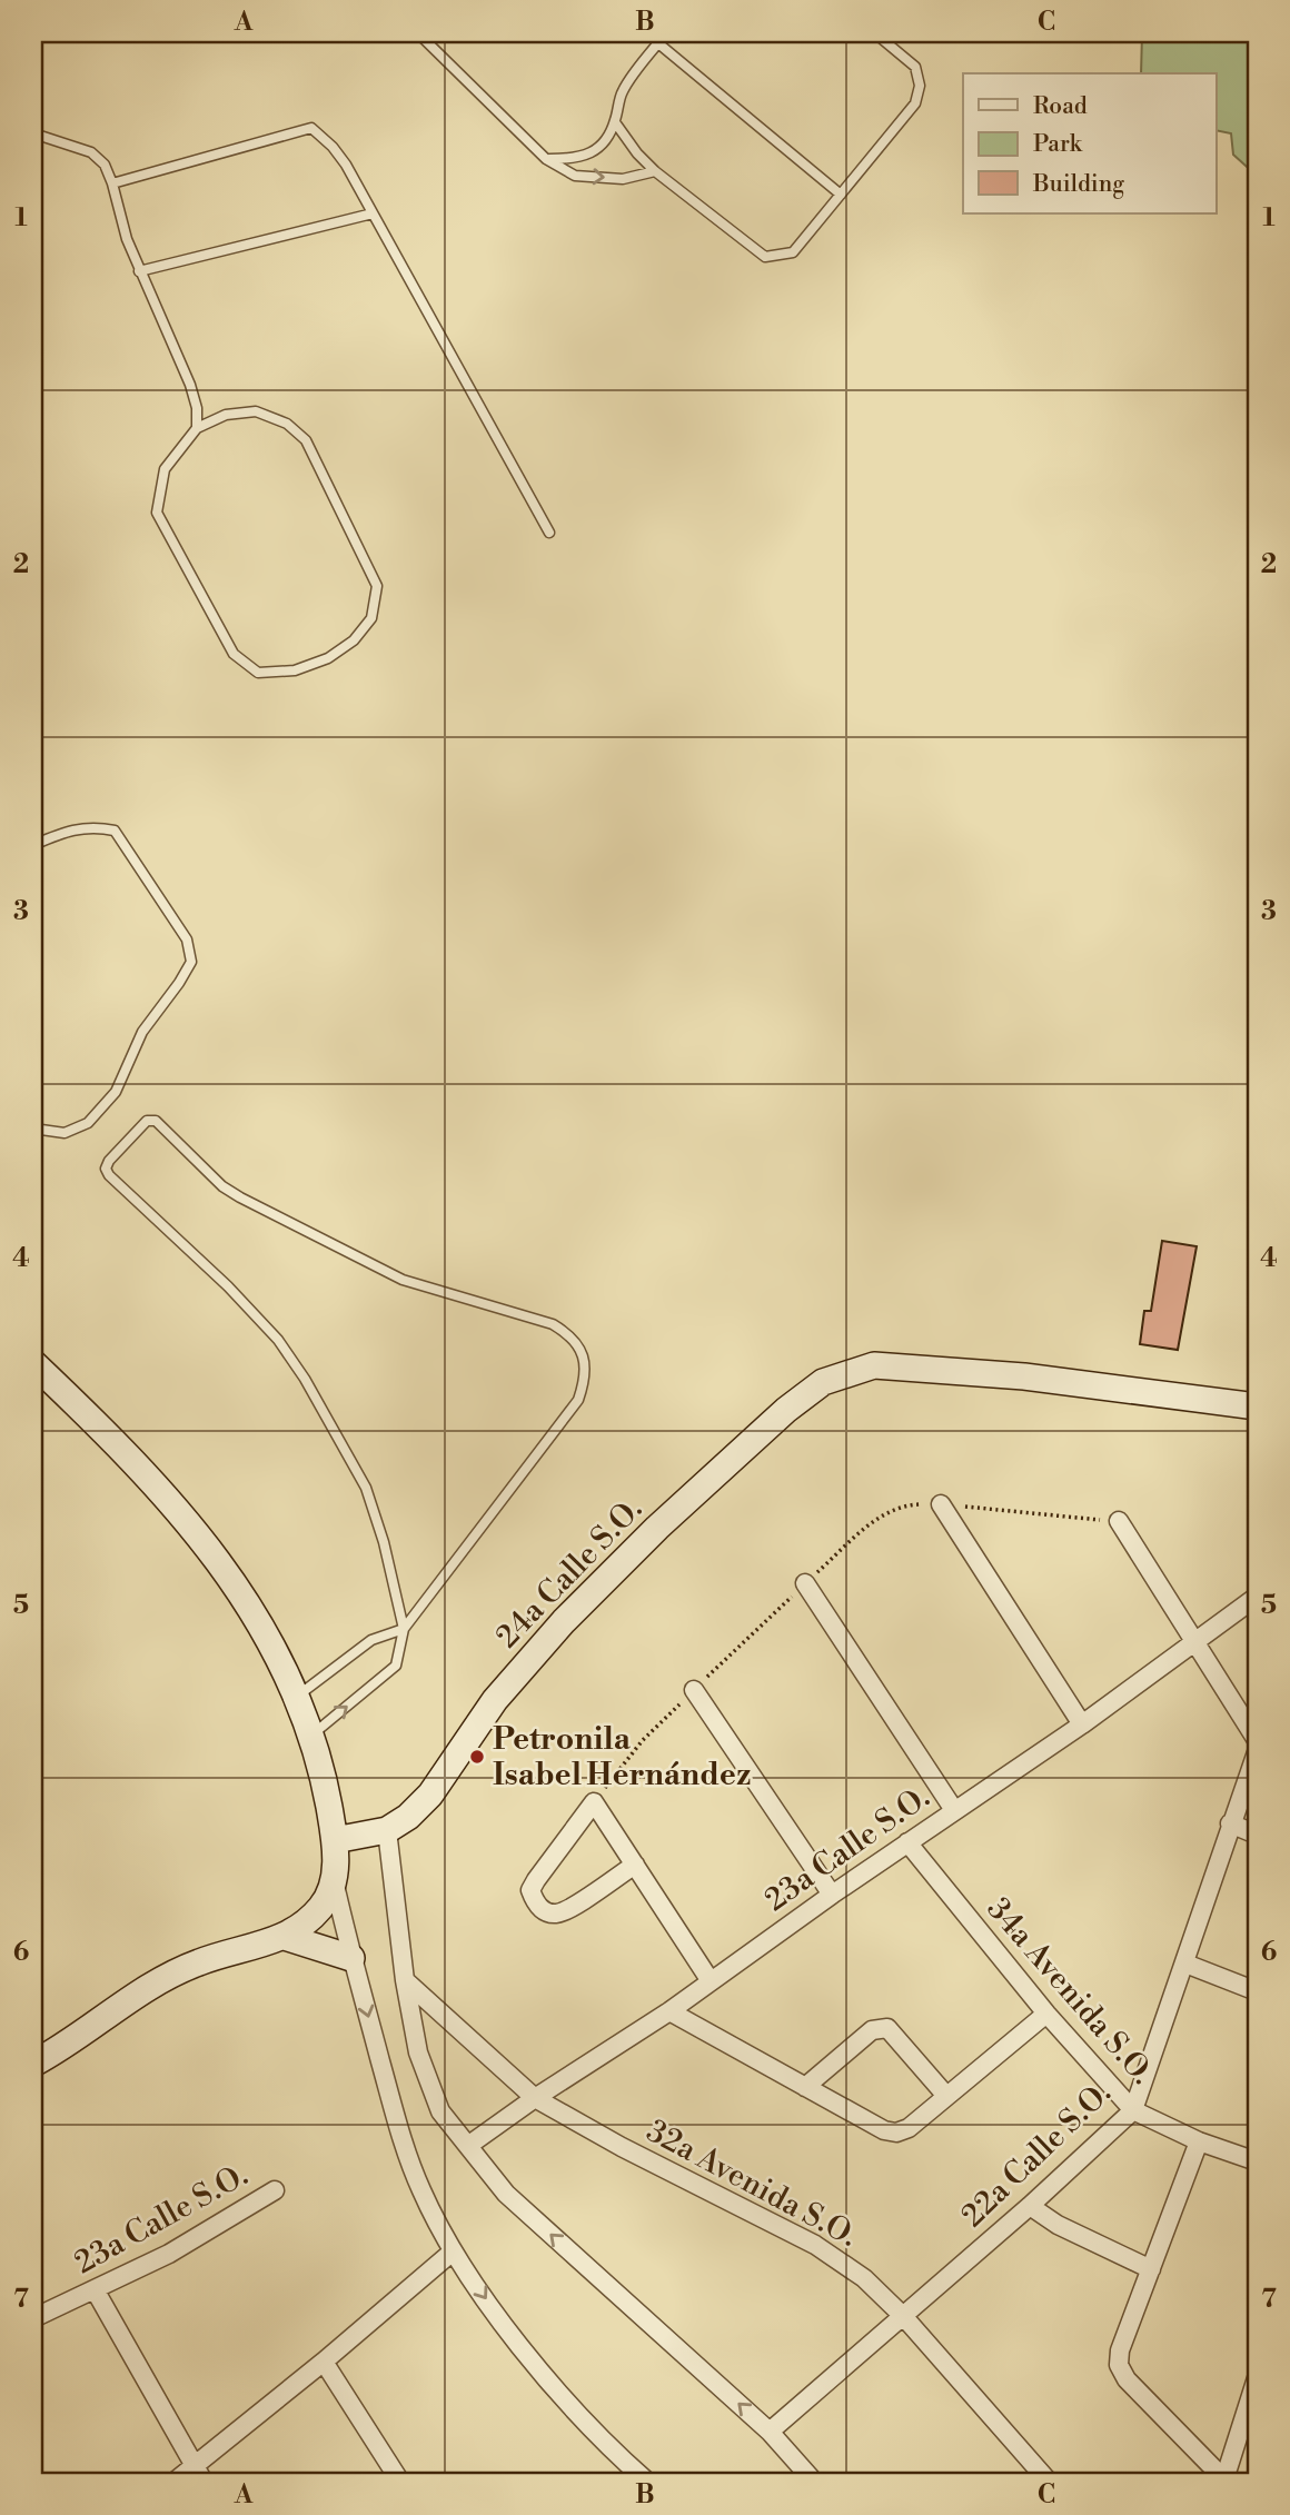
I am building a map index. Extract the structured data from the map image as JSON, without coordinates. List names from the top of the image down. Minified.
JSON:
{"streets":{"street":["24a Calle S.O.","23a Calle S.O.","34a Avenida S.O.","22a Calle S.O.","32a Avenida S.O."]},"crossings":[["23a Calle S.O.","34a Avenida S.O."],["23a Calle S.O.","32a Avenida S.O."],["34a Avenida S.O.","22a Calle S.O."],["22a Calle S.O.","32a Avenida S.O."]],"places":["Petronila Isabel Hernández"],"legend":["Road","Park","Building"],"grid":{"columns":["A","B","C"],"rows":["1","2","3","4","5","6","7"]}}
